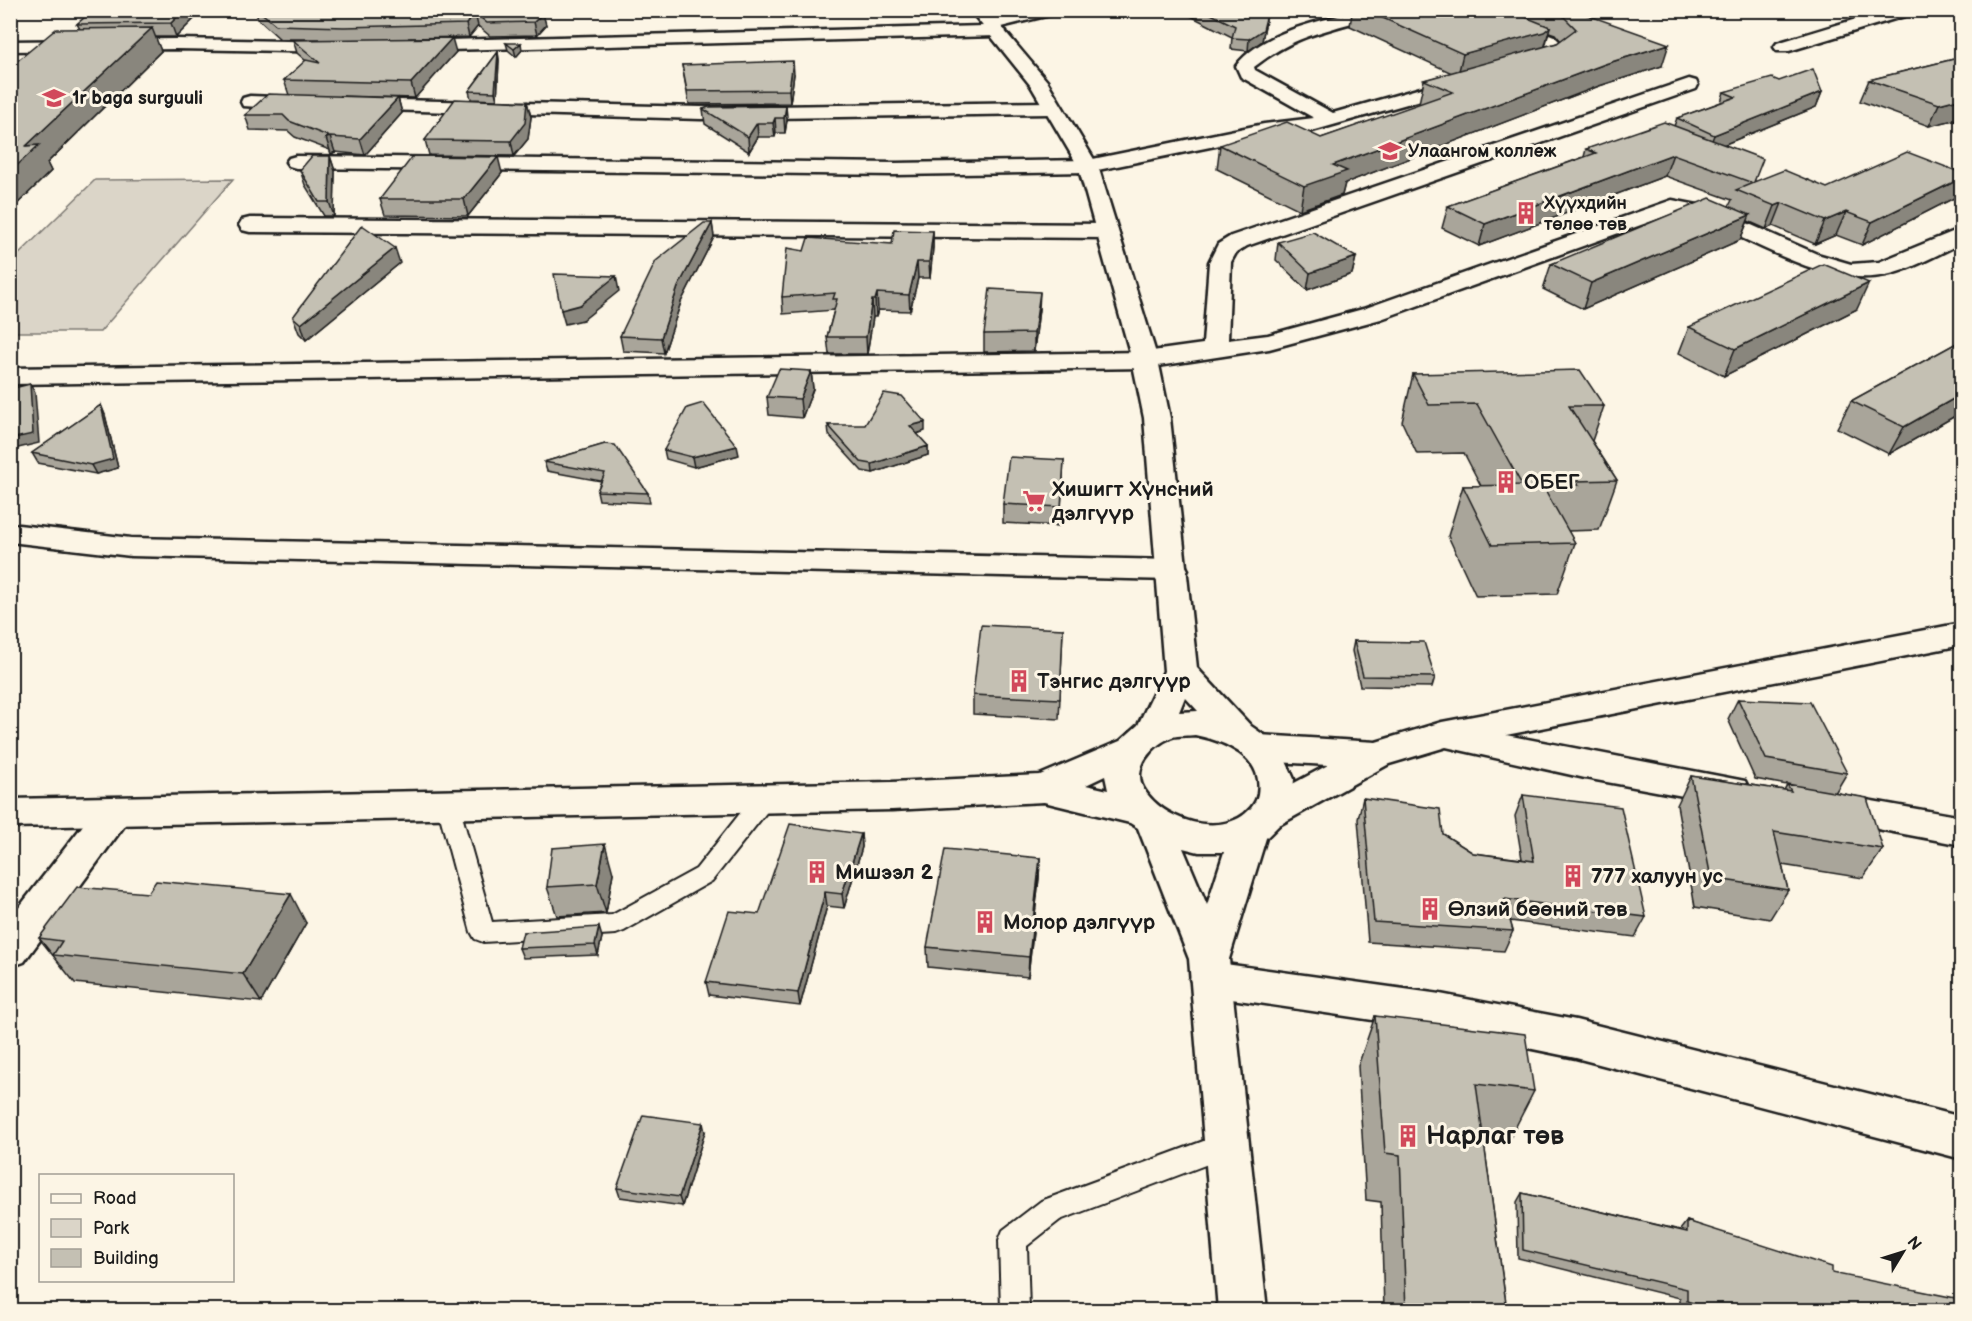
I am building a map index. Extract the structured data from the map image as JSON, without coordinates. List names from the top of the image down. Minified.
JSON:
{"places":{"school or university":["1r baga surguuli","Улаангом коллеж"],"building":["Хүүхдийн төлөө төв","ОБЕГ","Тэнгис дэлгүүр","Мишээл 2","777 халуун ус","Өлзий бөөний төв","Молор дэлгүүр","Нарлаг төв"],"supermarket":["Хишигт Хүнсний дэлгүүр"]},"legend":["Road","Park","Building"],"north":"top right"}
